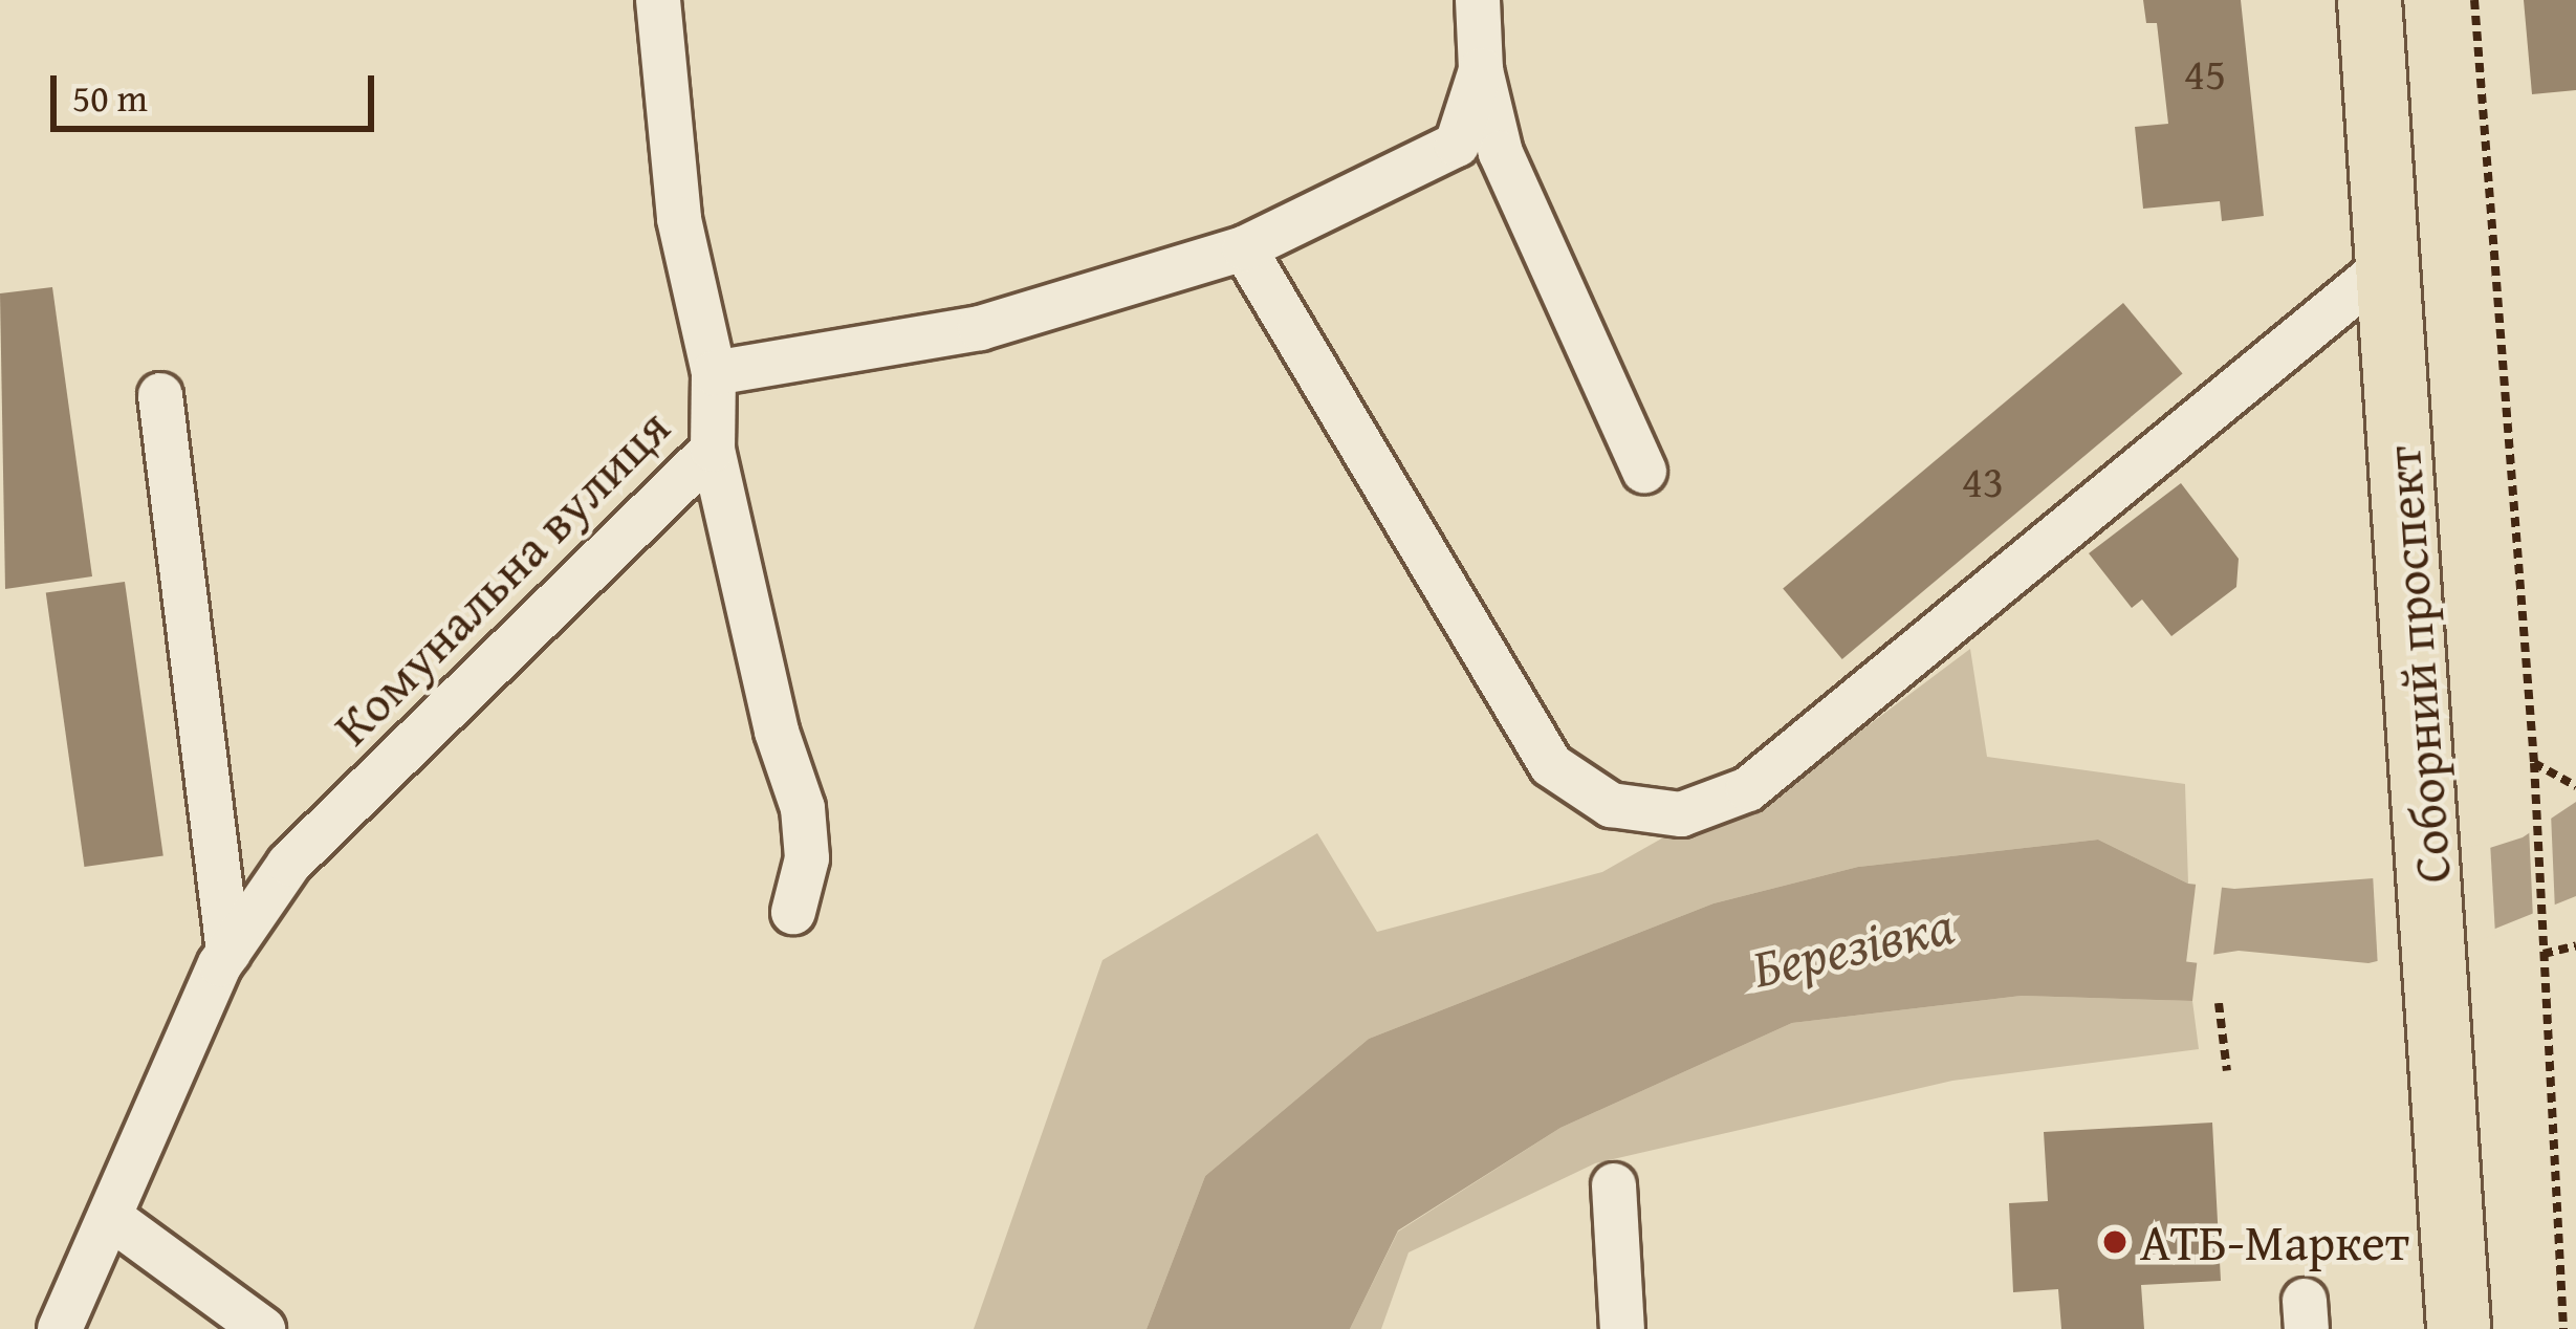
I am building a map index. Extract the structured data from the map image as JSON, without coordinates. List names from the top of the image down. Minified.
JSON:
{"streets":{"highway":["Соборний проспект"],"street":["Комунальна вулиця"]},"water":["Березівка"],"places":["АТБ-Маркет"],"house_numbers":["45","43"],"scale_bar":"50 m"}
